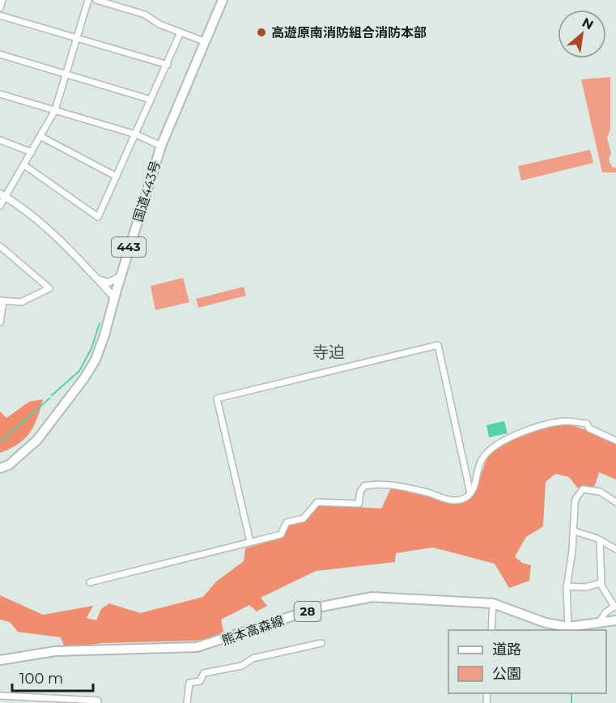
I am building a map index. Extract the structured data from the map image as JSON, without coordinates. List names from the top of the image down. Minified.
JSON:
{"streets":{"main road":["国道443号","443","28","熊本高森線"]},"districts":["寺迫"],"places":["高遊原南消防組合消防本部"],"legend":["道路","公園"],"scale_bar":"100 m","north":"top right"}
